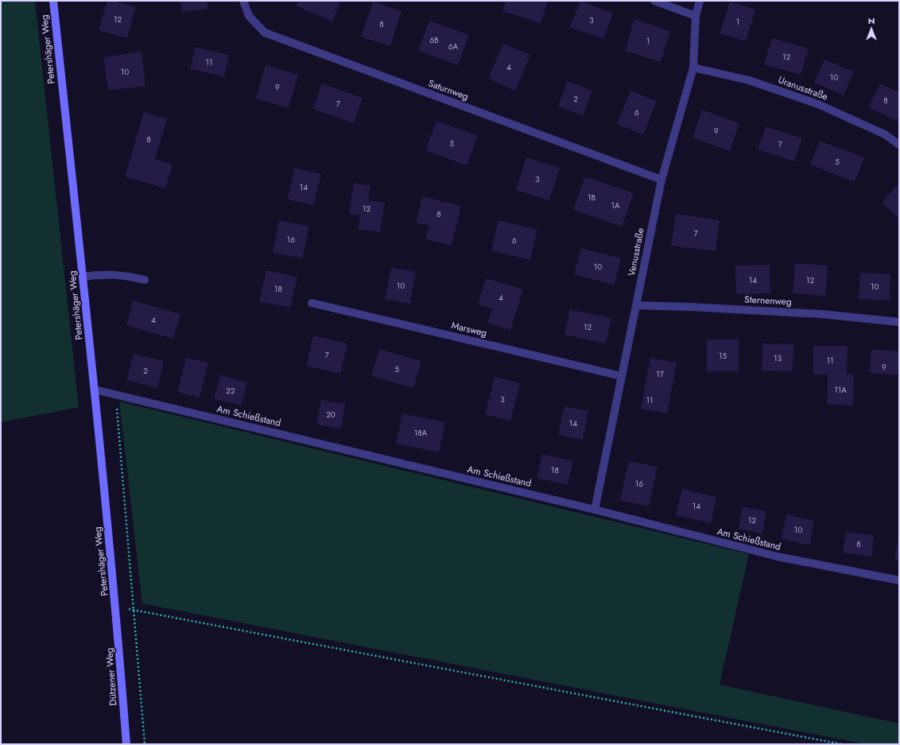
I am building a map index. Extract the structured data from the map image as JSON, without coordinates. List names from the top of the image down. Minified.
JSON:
{"streets":{"street":["Petershäger Weg","Uranusstraße","Saturnweg","Venusstraße","Sternenweg","Marsweg","Am Schießstand","Dützener Weg"]},"crossings":[["Petershäger Weg","Am Schießstand"],["Petershäger Weg","Dützener Weg"],["Uranusstraße","Venusstraße"],["Saturnweg","Venusstraße"],["Venusstraße","Sternenweg"],["Venusstraße","Marsweg"],["Venusstraße","Am Schießstand"]],"house_numbers":["12","3","1","8","6B","1","6A","12","11","4","10","10","9","2","8","7","6","9","8","5","7","5","3","14","1B","1A","12","8","7","16","6","10","14","12","10","10","18","4","4","12","7","15","13","11","9","5","2","17","11A","22","3","11","20","14","18A","18","16","14","12","10","8"],"north":"top"}
